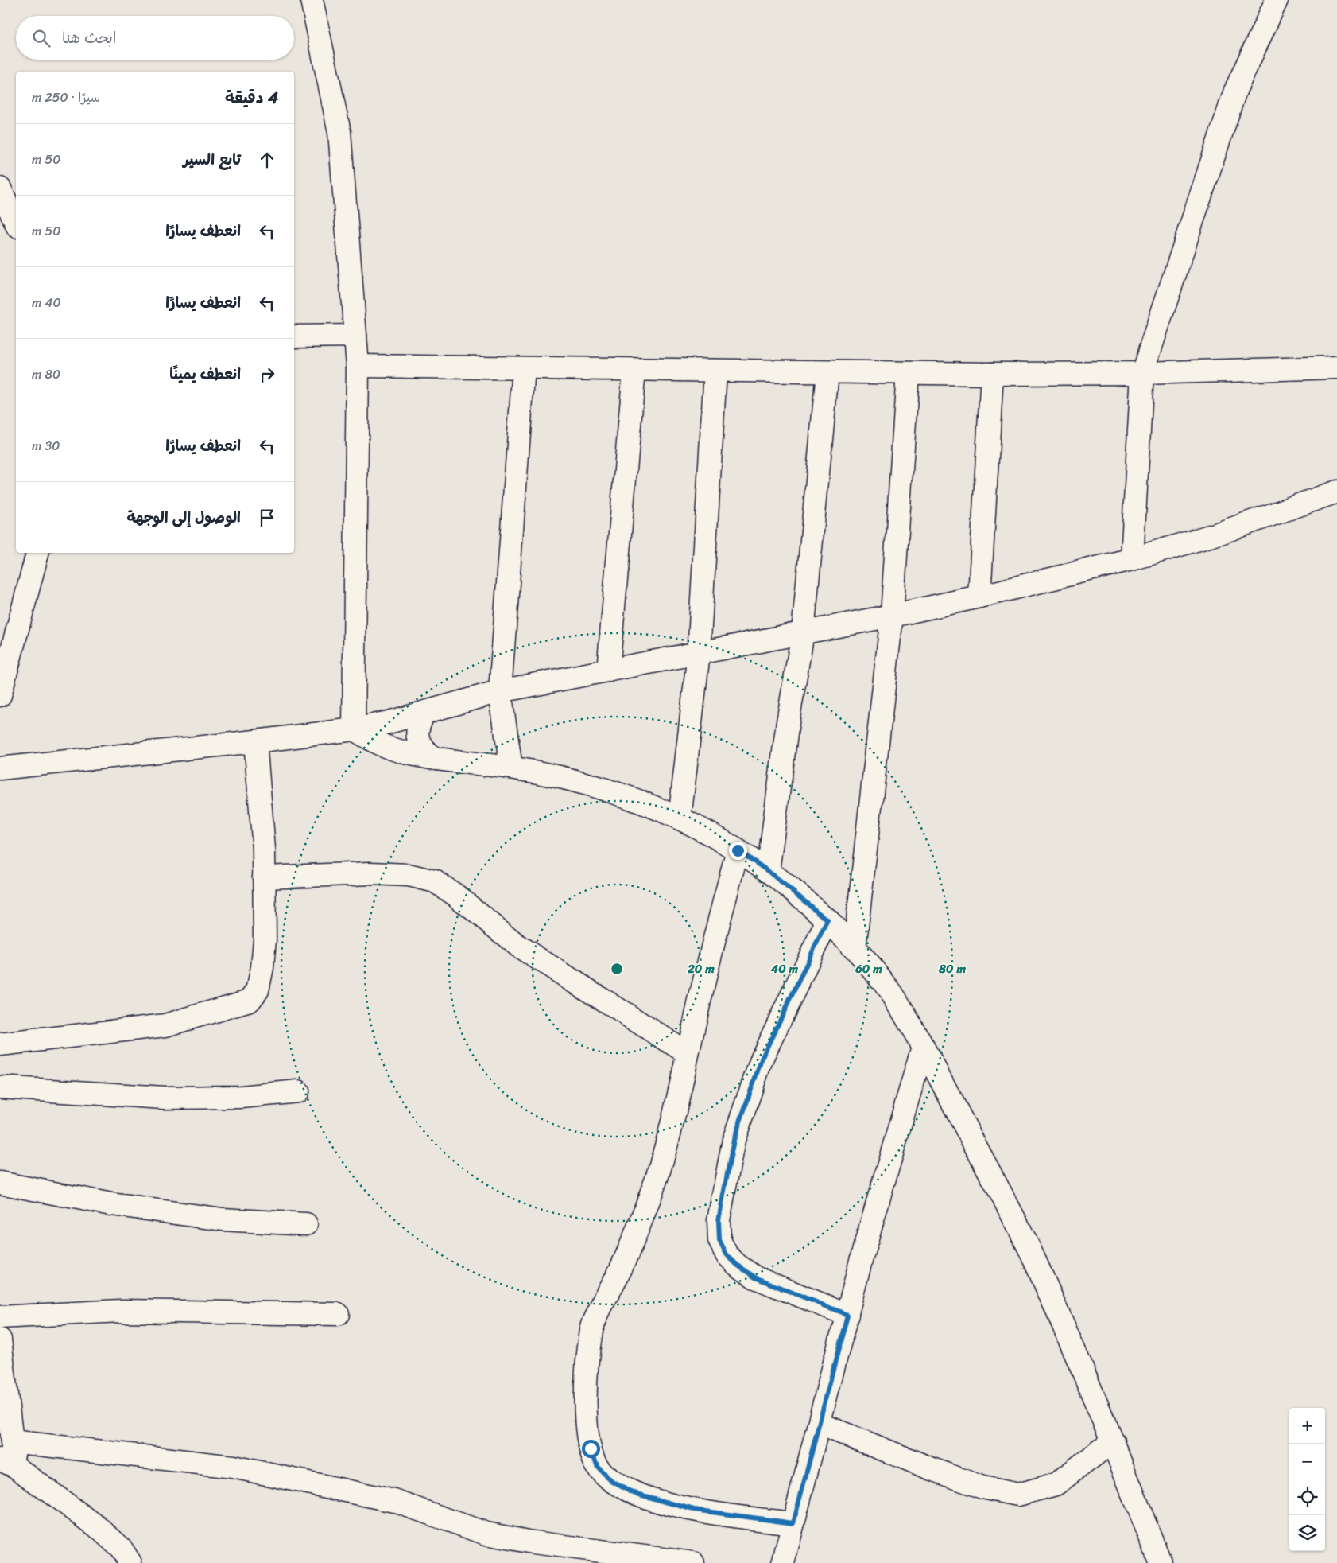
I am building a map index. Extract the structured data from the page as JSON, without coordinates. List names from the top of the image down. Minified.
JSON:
{"page":{"search":"ابحث هنا","heading":["4 دقيقة","سيرًا · 250 m"],"list":[["تابع السير","50 m"],["انعطف يسارًا","50 m"],["انعطف يسارًا","40 m"],["انعطف يمينًا","80 m"],["انعطف يسارًا","30 m"],"الوصول إلى الوجهة"],"map_buttons":["+","−"]},"rings":["20 m","40 m","60 m","80 m"]}
